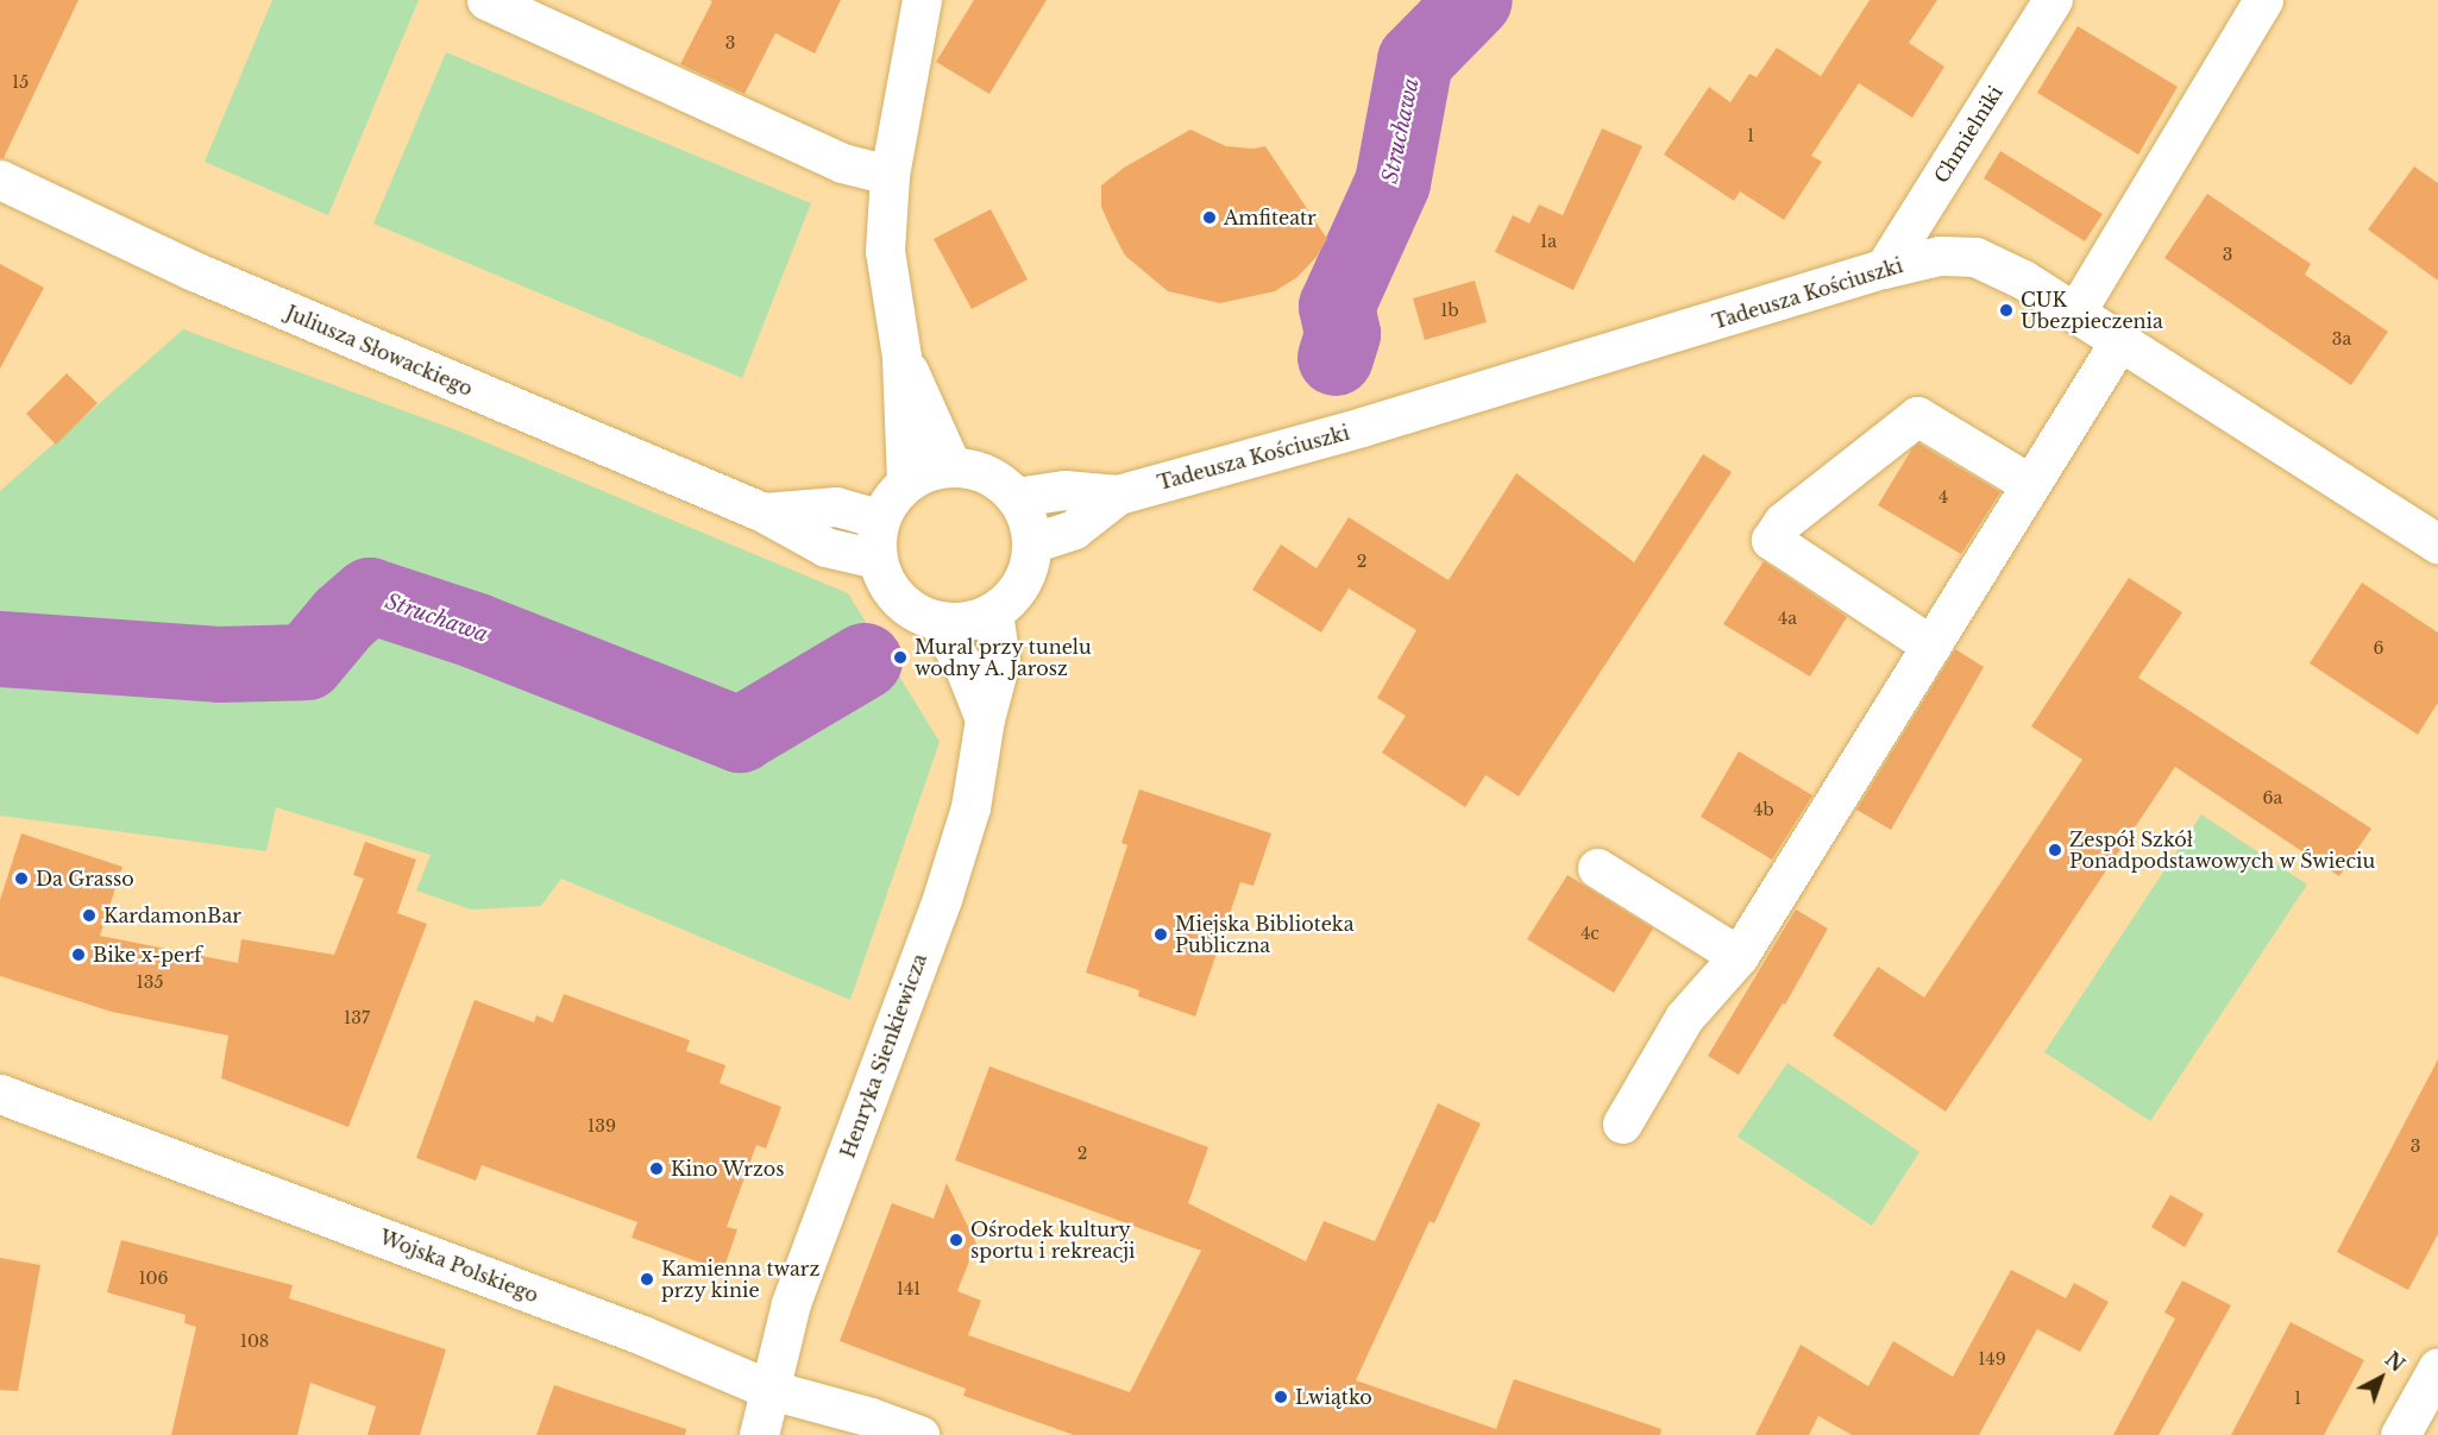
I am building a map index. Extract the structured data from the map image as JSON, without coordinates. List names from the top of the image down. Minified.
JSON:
{"streets":{"street":["Chmielniki","Tadeusza Kościuszki","Juliusza Słowackiego","Henryka Sienkiewicza","Wojska Polskiego"]},"crossings":[["Chmielniki","Tadeusza Kościuszki"],["Tadeusza Kościuszki","Juliusza Słowackiego"],["Tadeusza Kościuszki","Henryka Sienkiewicza"],["Juliusza Słowackiego","Henryka Sienkiewicza"],["Henryka Sienkiewicza","Wojska Polskiego"]],"water":["Struchawa"],"places":["Amfiteatr","CUK Ubezpieczenia","Mural przy tunelu wodny A. Jarosz","Zespół Szkół Ponadpodstawowych w Świeciu","Da Grasso","KardamonBar","Miejska Biblioteka Publiczna","Bike x-perf","Kino Wrzos","Ośrodek kultury sportu i rekreacji","Kamienna twarz przy kinie","Lwiątko"],"house_numbers":["3","15","1","1a","3","1b","3a","4","2","4a","6","6a","4b","4c","135","137","139","3","2","106","141","108","149","1"],"north":"top right"}
